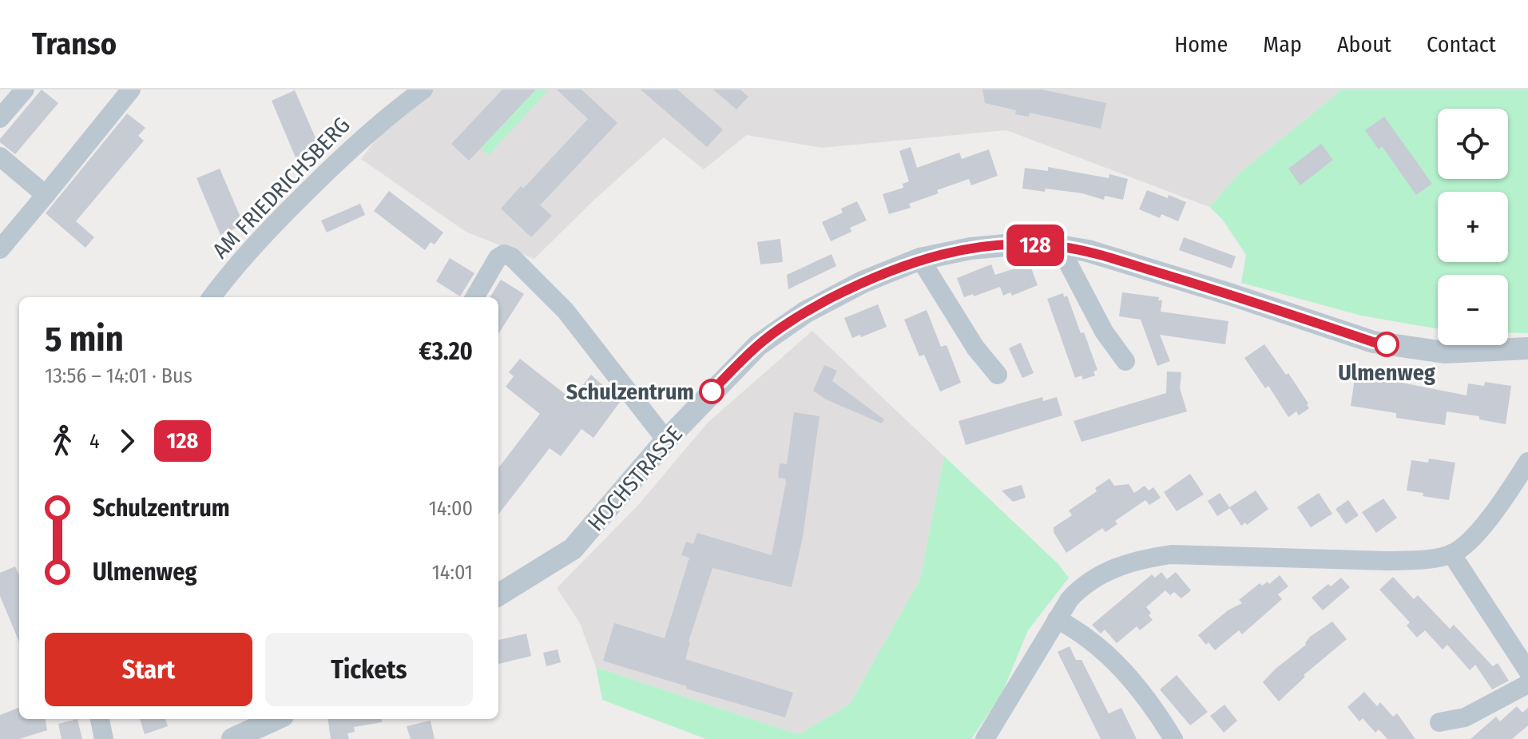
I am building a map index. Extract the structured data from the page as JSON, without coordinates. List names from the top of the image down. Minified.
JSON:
{"streets":{"street":["AM FRIEDRICHSBERG","HOCHSTRASSE"]},"places":["Ulmenweg","Schulzentrum"],"lines":["bus line 128"],"page":{"header":"Transo","nav":["Home","Map","About","Contact"],"on_map":"128","map_buttons":["+","−"],"heading":["5 min","13:56 – 14:01 · Bus","€3.20"],"legs":["4","128"],"list":[{"name":"Schulzentrum","value":"14:00"},{"name":"Ulmenweg","value":"14:01"}],"buttons":["Start","Tickets"]}}
